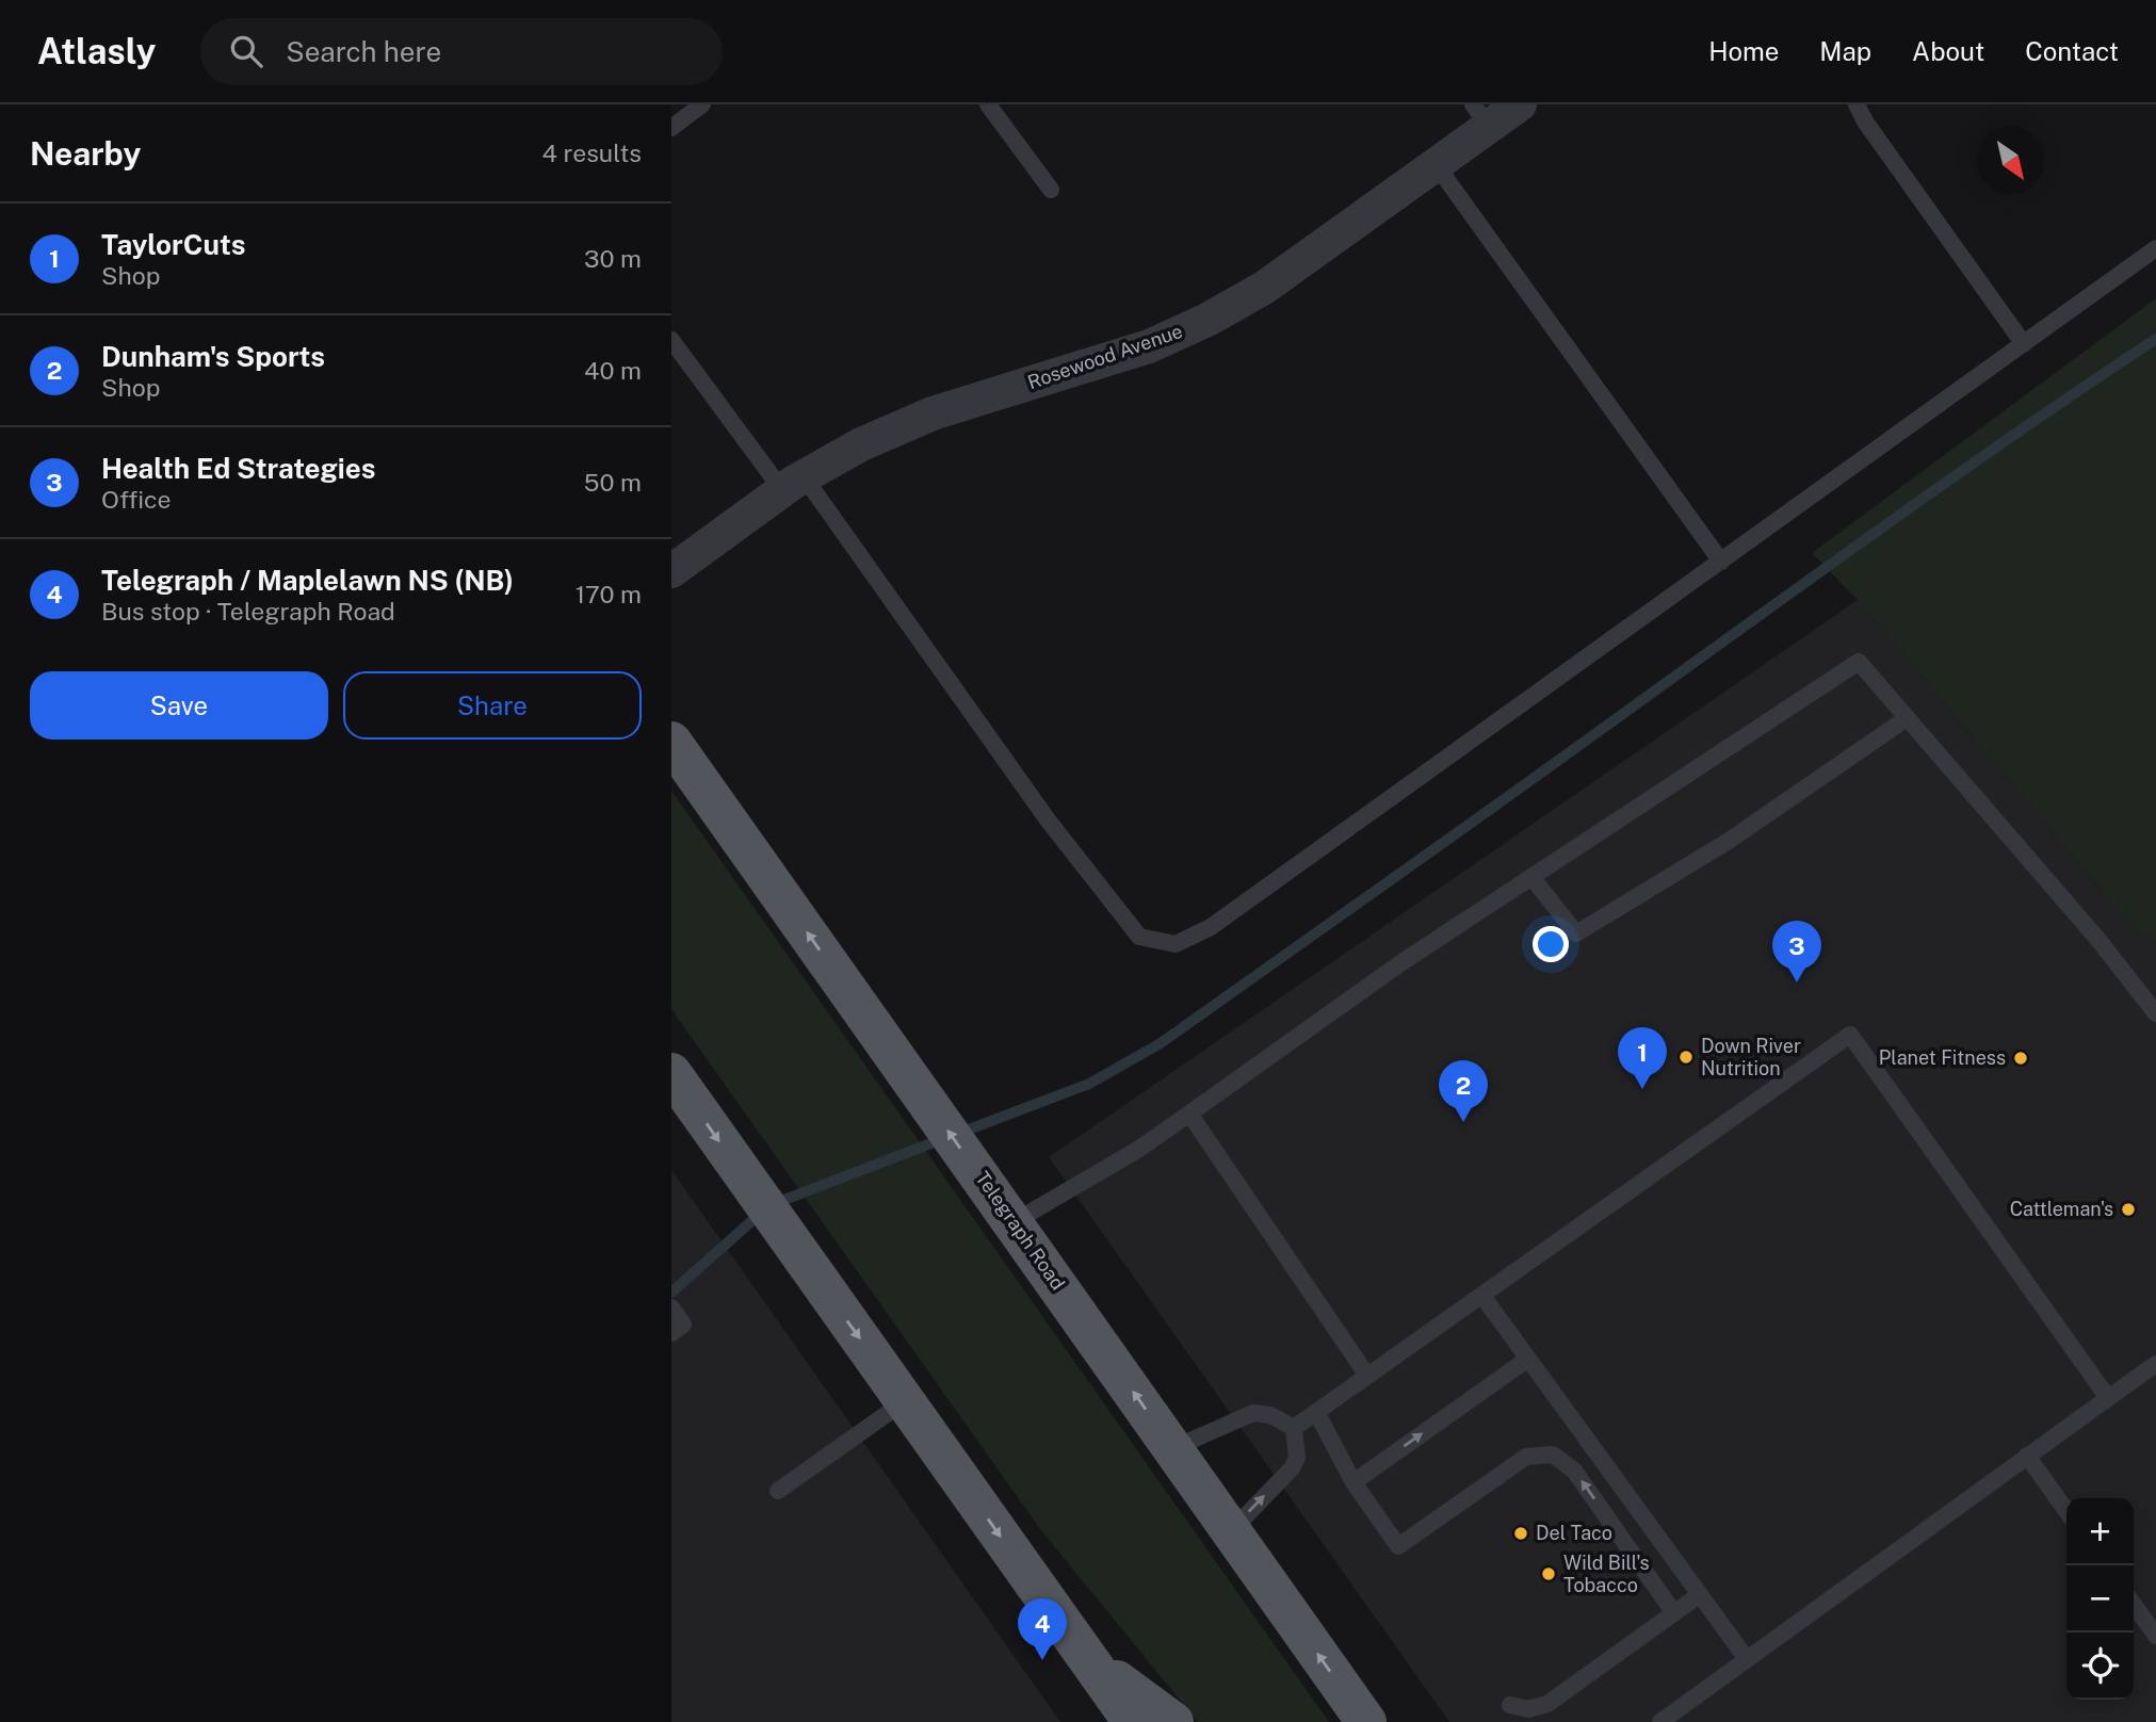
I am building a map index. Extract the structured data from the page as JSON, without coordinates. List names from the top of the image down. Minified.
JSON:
{"streets":{"main road":["Telegraph Road"],"street":["Rosewood Avenue"]},"places":["Down River Nutrition","Planet Fitness","Cattleman's","Del Taco","Wild Bill's Tobacco"],"north":"bottom right","page":{"header":"Atlasly","search":"Search here","nav":["Home","Map","About","Contact"],"heading":["Nearby","4 results"],"list":[{"mark":"1","name":"TaylorCuts","note":"Shop","value":"30 m"},{"mark":"2","name":"Dunham's Sports","note":"Shop","value":"40 m"},{"mark":"3","name":"Health Ed Strategies","note":"Office","value":"50 m"},{"mark":"4","name":"Telegraph / Maplelawn NS (NB)","note":"Bus stop · Telegraph Road","value":"170 m"}],"buttons":["Save","Share"],"pins":["3","1","2","4"],"map_buttons":["+","−"]}}
